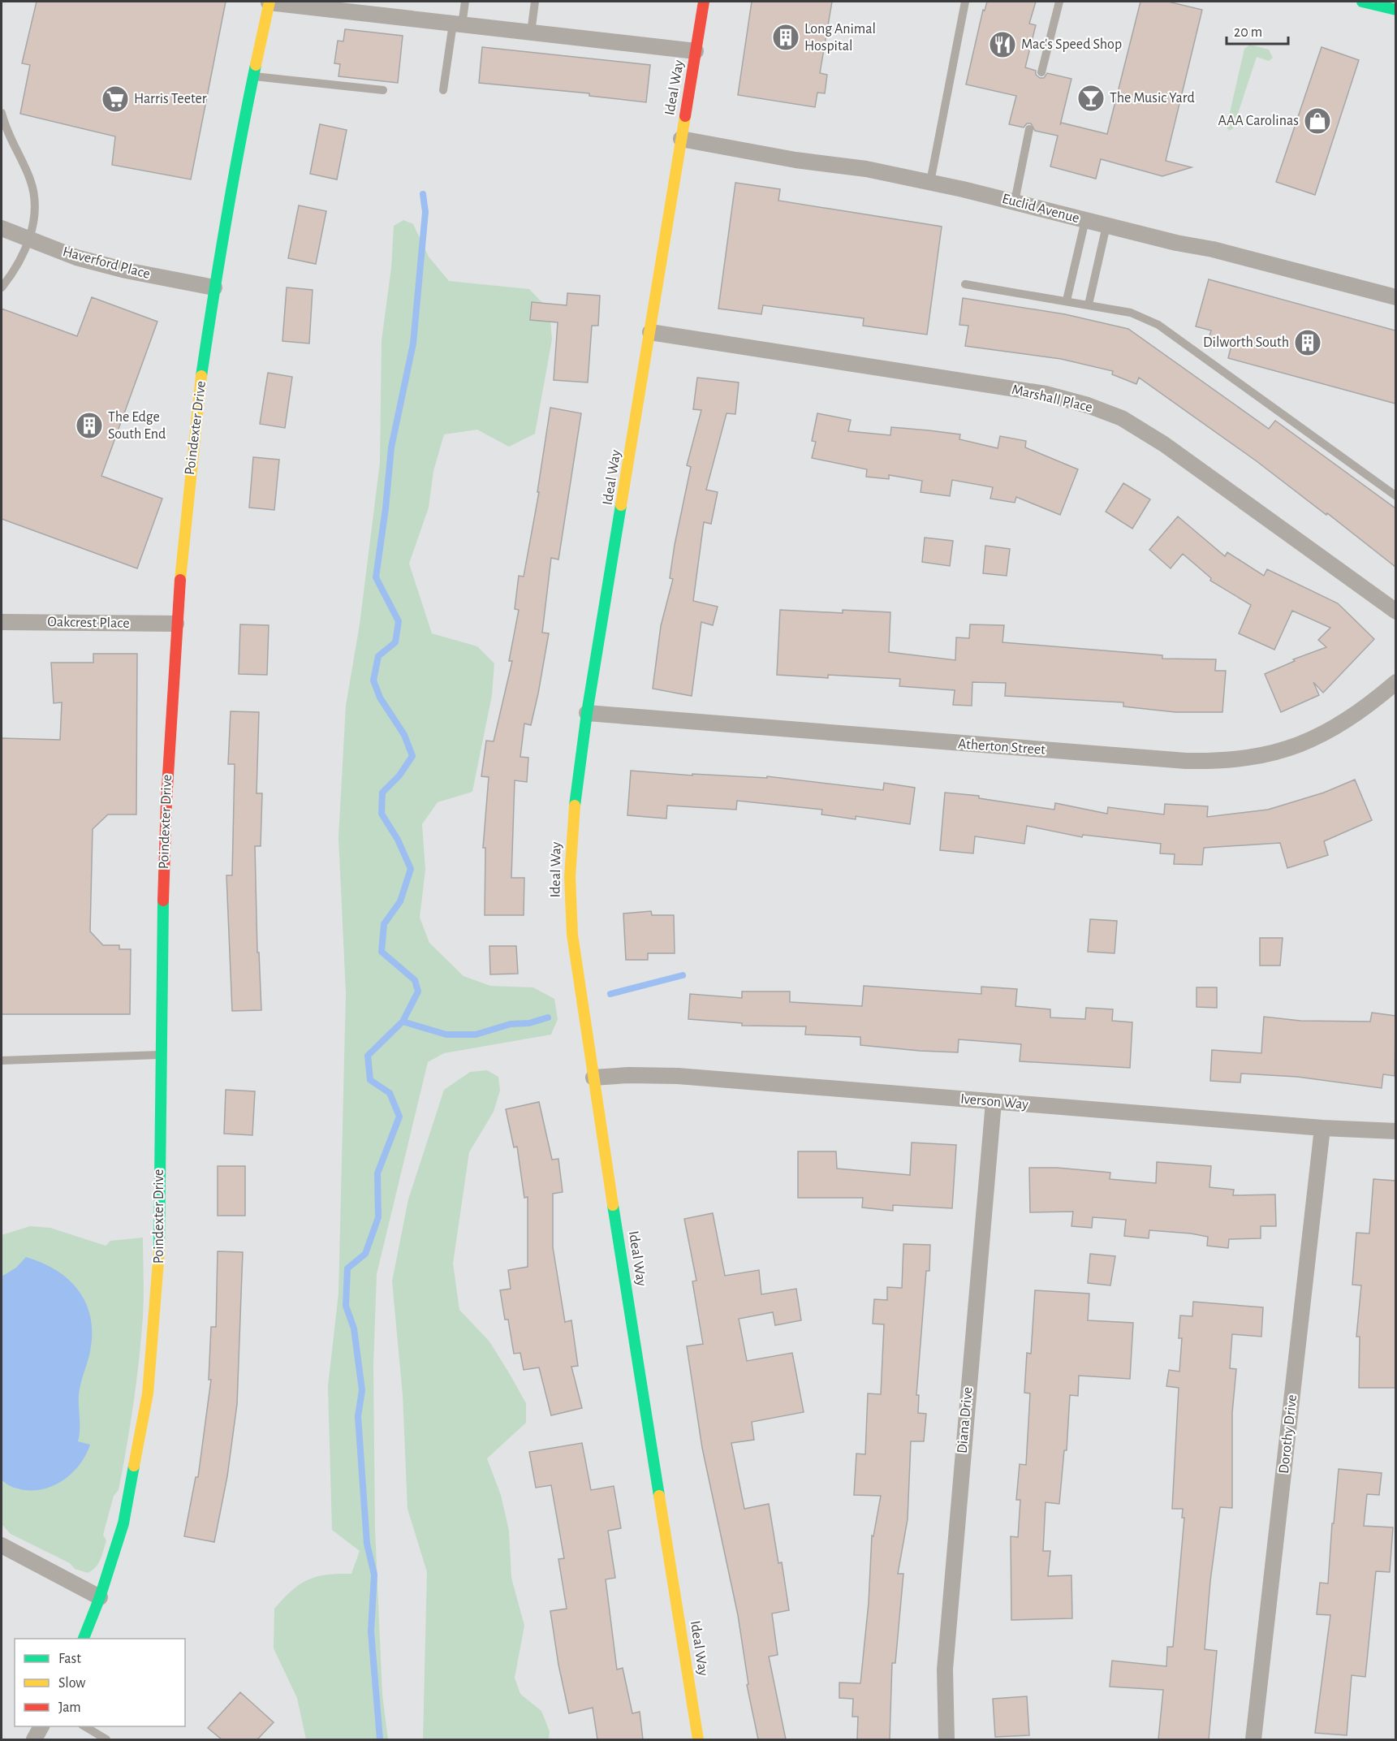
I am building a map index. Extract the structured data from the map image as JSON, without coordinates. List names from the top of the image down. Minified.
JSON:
{"streets":{"street":["Ideal Way","Euclid Avenue","Haverford Place","Marshall Place","Poindexter Drive","Oakcrest Place","Atherton Street","Iverson Way","Diana Drive","Dorothy Drive"]},"crossings":[["Ideal Way","Euclid Avenue"],["Ideal Way","Marshall Place"],["Ideal Way","Atherton Street"],["Ideal Way","Iverson Way"],["Haverford Place","Poindexter Drive"],["Poindexter Drive","Oakcrest Place"],["Iverson Way","Diana Drive"],["Iverson Way","Dorothy Drive"]],"places":{"building":["Long Animal Hospital","Dilworth South","The Edge South End"],"restaurant":["Mac's Speed Shop"],"bar":["The Music Yard"],"supermarket":["Harris Teeter"],"shop":["AAA Carolinas"]},"legend":["Fast","Slow","Jam"],"scale_bar":"20 m"}
